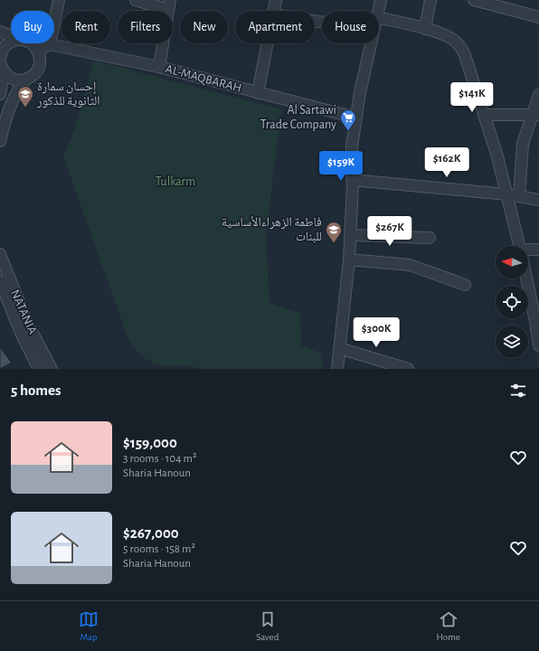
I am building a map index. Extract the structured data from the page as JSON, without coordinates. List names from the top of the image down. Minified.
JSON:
{"streets":{"street":["AL-MAQBARAH","NATANIA"]},"parks":["Tulkarm"],"places":{"school or university":["إحسان سمارة الثانوية للذكور","فاطمة الزهراءالأساسية للبنات"],"supermarket":["Al Sartawi Trade Company"]},"north":"left","page":{"chip":["Buy","Rent","Filters","New","Apartment","House"],"price":["$141K","$162K","$159K","$267K","$300K"],"heading":"5 homes","list":[{"name":"$159,000","note":"3 rooms · 104 m² · Sharia Hanoun"},{"name":"$267,000","note":"5 rooms · 158 m² · Sharia Hanoun"}],"tabs":["Map","Saved","Home"]}}
